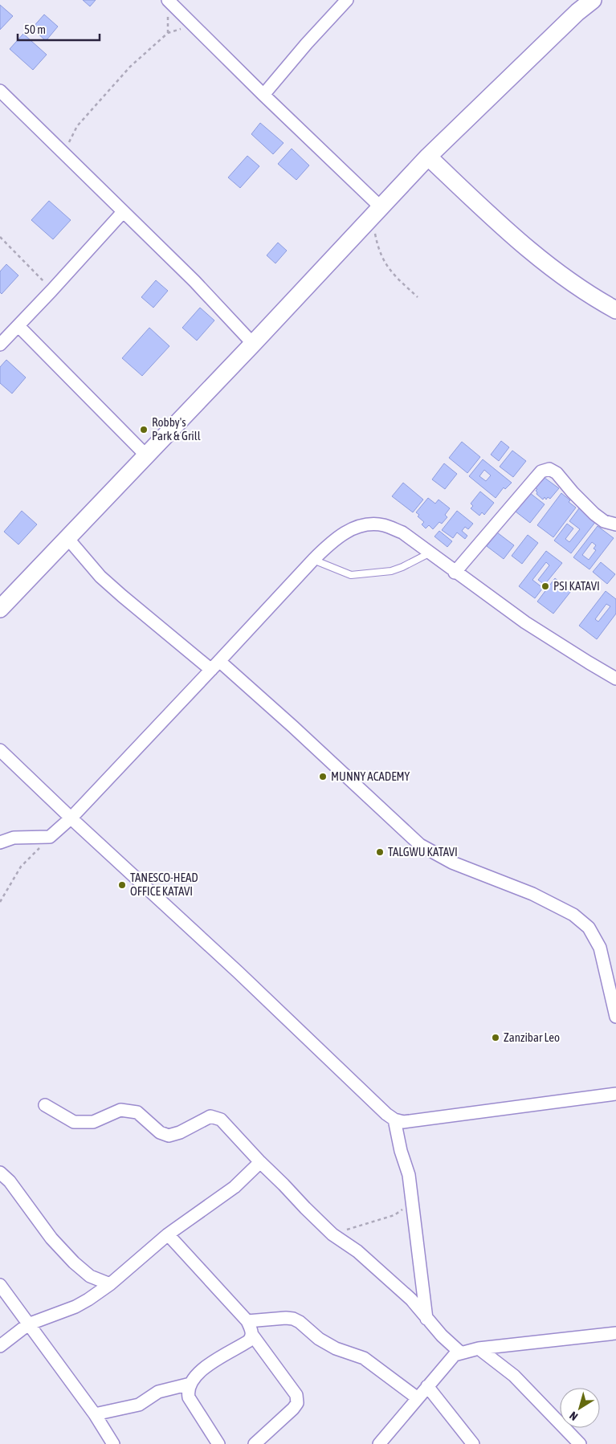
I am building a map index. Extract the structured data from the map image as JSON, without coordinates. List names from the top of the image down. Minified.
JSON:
{"places":["Robby's Park & Grill","PSI KATAVI","MUNNY ACADEMY","TALGWU KATAVI","TANESCO-HEAD OFFICE KATAVI","Zanzibar Leo"],"scale_bar":"50 m","north":"bottom left"}
